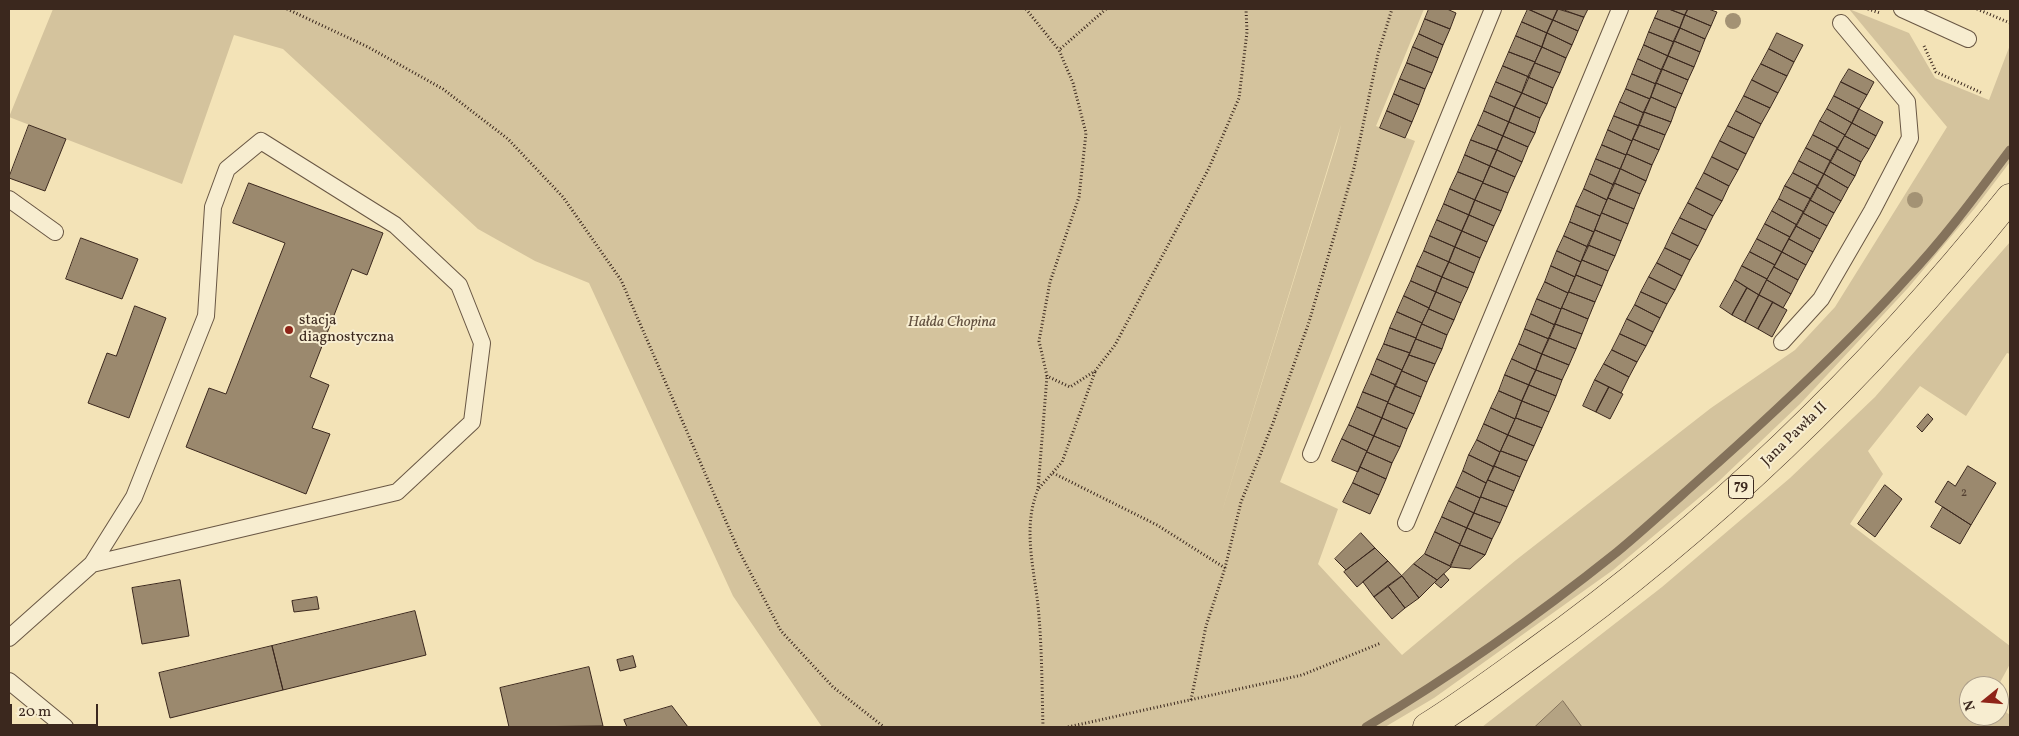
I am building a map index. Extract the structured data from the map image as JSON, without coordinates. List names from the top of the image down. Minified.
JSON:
{"streets":{"main road":["Jana Pawła II","79"]},"parks":["Hałda Chopina"],"places":["stacja diagnostyczna"],"house_numbers":["2"],"scale_bar":"20 m","north":"left"}
